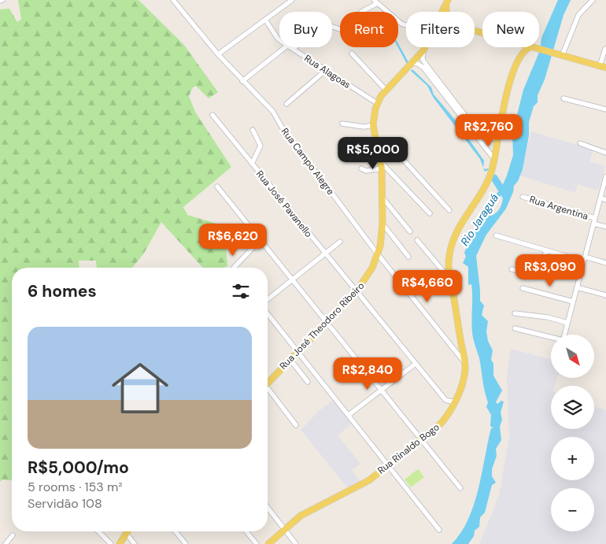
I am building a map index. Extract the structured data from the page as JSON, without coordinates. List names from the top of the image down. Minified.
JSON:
{"streets":{"main road":["Rua José Theodoro Ribeiro","Rua Rinaldo Bogo"],"street":["Rua Alagoas","Rua Campo Alegre","Rua José Pavanello","Rua Argentina"]},"crossings":[["Rua Alagoas","Rua José Theodoro Ribeiro"],["Rua Campo Alegre","Rua José Theodoro Ribeiro"],["Rua Campo Alegre","Rua Rinaldo Bogo"],["Rua José Pavanello","Rua José Theodoro Ribeiro"],["Rua José Pavanello","Rua Rinaldo Bogo"]],"water":["Rio Jaraguá"],"north":"bottom right","page":{"chip":["Buy","Rent","Filters","New"],"price":["R$2,760","R$5,000","R$6,620","R$3,090","R$4,660","R$2,840"],"heading":"6 homes","list":[{"name":"R$5,000/mo","note":"5 rooms · 153 m² · Servidão 108"}],"map_buttons":["+","−"]}}
